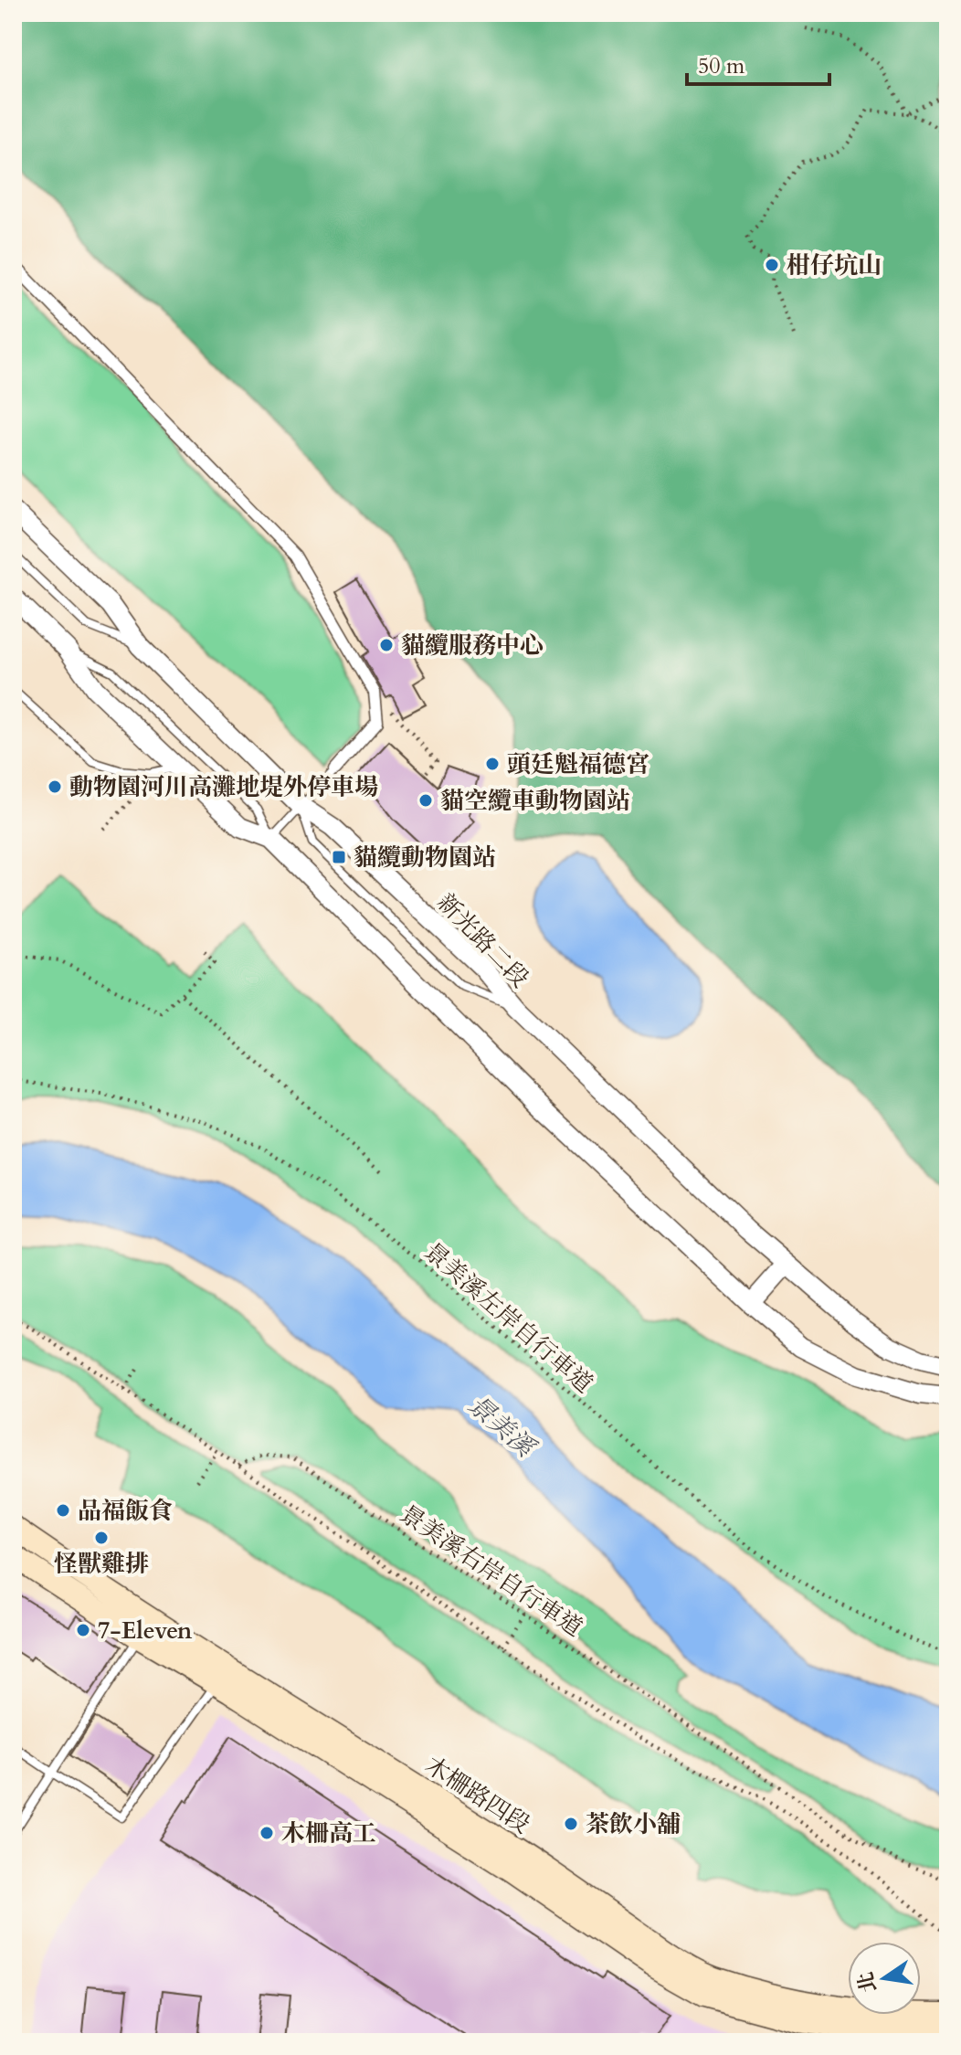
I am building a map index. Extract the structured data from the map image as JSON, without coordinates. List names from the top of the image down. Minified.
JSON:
{"streets":{"main road":["木柵路四段"],"street":["新光路二段"],"path":["景美溪左岸自行車道","景美溪右岸自行車道"]},"water":["景美溪"],"places":{"other":["柑仔坑山","貓纜服務中心","頭廷魁福德宮","動物園河川高灘地堤外停車場","貓空纜車動物園站","品福飯食","怪獸雞排","7-Eleven","茶飲小舖","木柵高工"],"transit":["貓纜動物園站"]},"scale_bar":"50 m","north":"left"}
